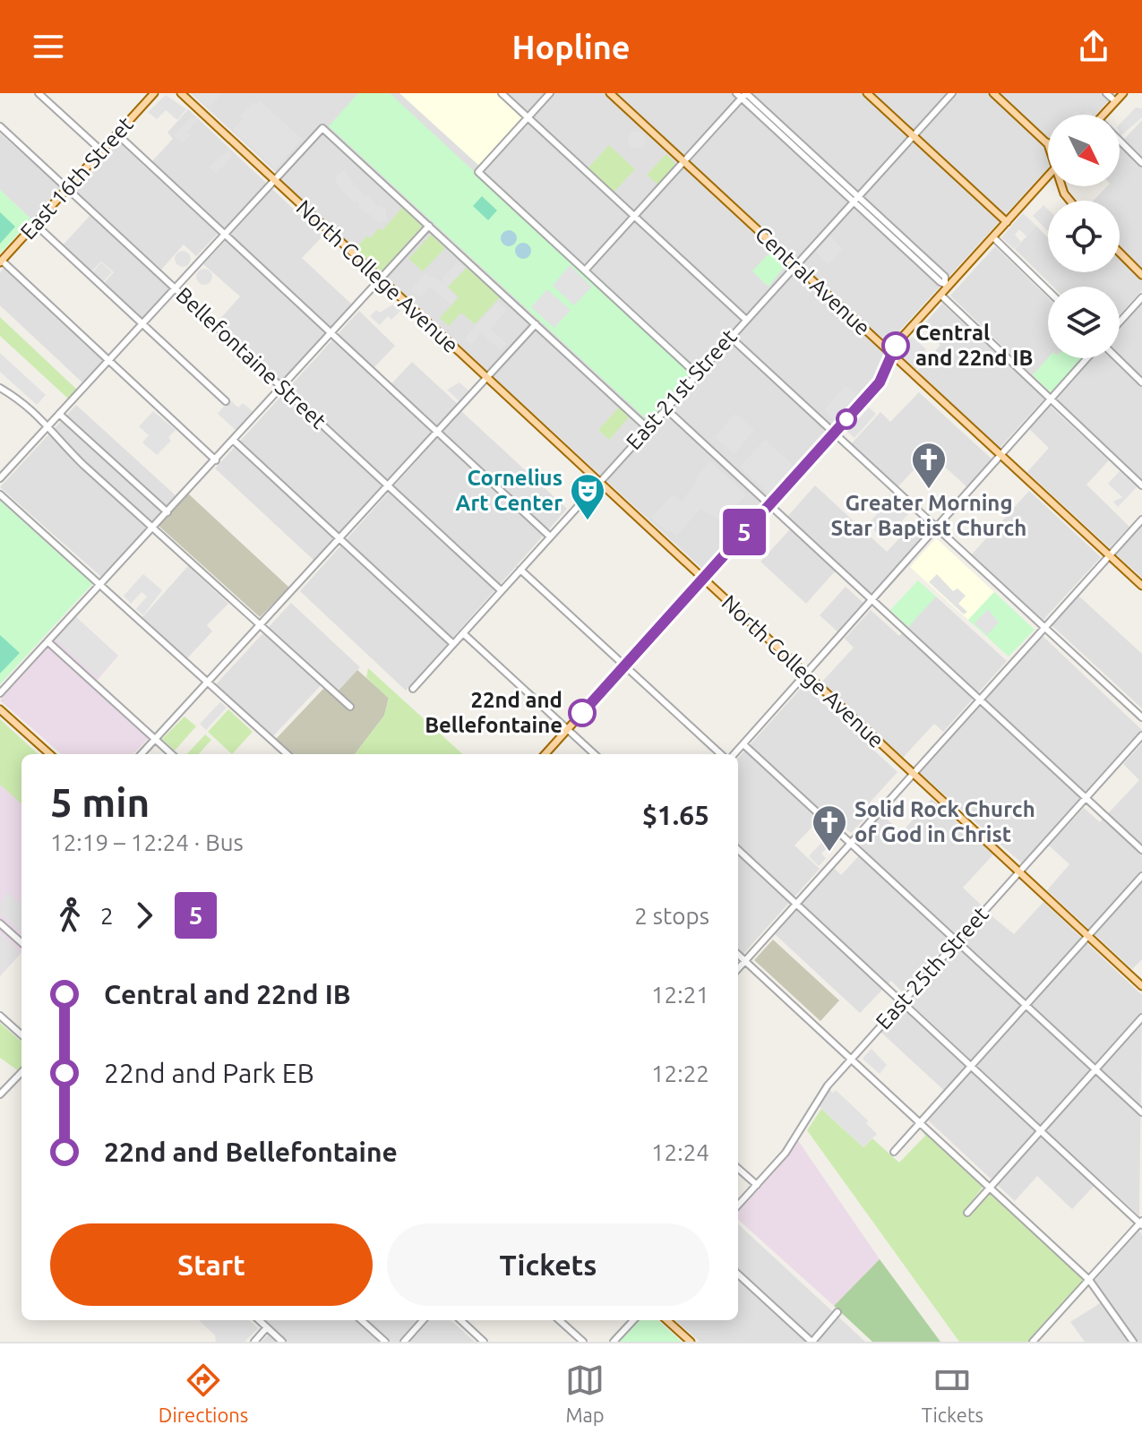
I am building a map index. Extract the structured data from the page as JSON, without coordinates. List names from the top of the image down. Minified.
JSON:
{"streets":{"main road":["East 16th Street","North College Avenue","Central Avenue"],"street":["Bellefontaine Street","East 21st Street","East 25th Street"]},"crossings":[["East 16th Street","Bellefontaine Street"],["North College Avenue","East 21st Street"],["North College Avenue","East 25th Street"],["Central Avenue","East 21st Street"],["Bellefontaine Street","East 21st Street"]],"places":{"other":["Central and 22nd IB","22nd and Bellefontaine"],"church":["Greater Morning Star Baptist Church","Solid Rock Church of God in Christ"],"theatre":["Cornelius Art Center"]},"lines":["bus line 5"],"north":"bottom right","page":{"header":"Hopline","on_map":"5","heading":["5 min","12:19 – 12:24 · Bus","$1.65"],"legs":["2","5","2 stops"],"list":[{"name":"Central and 22nd IB","value":"12:21"},{"name":"22nd and Park EB","value":"12:22"},{"name":"22nd and Bellefontaine","value":"12:24"}],"buttons":["Start","Tickets"],"tabs":["Directions","Map","Tickets"]}}
